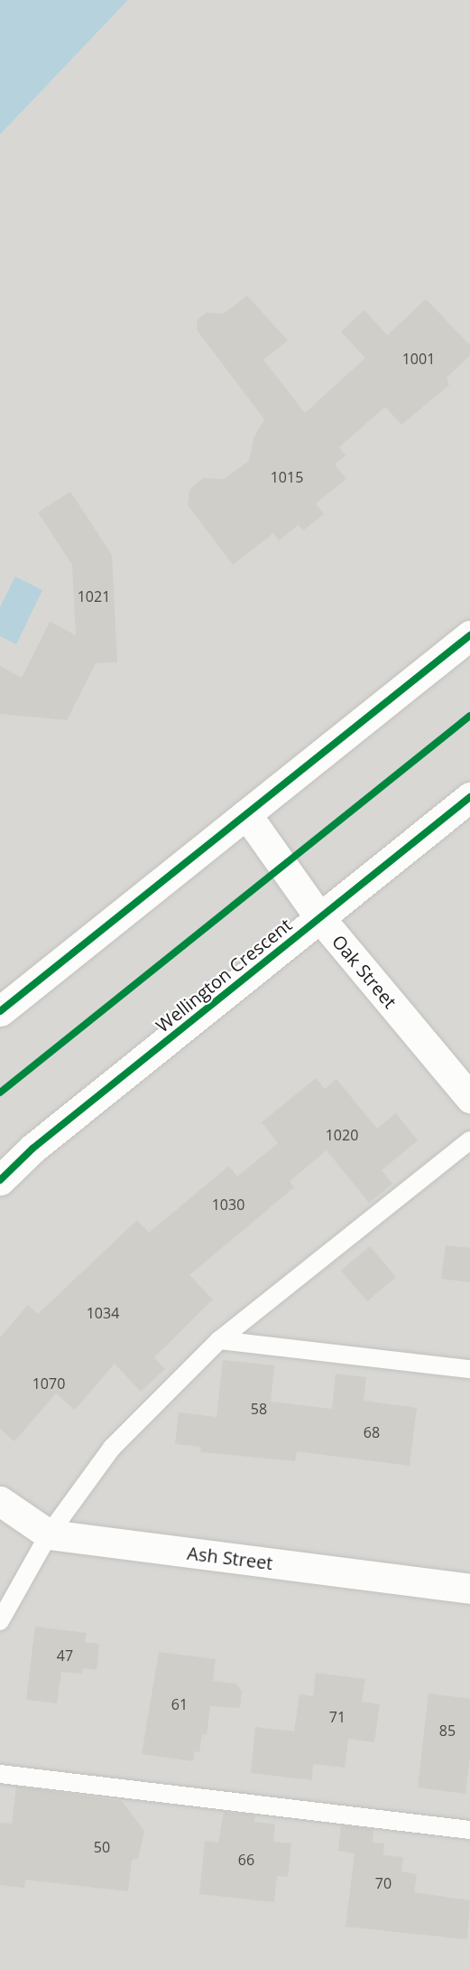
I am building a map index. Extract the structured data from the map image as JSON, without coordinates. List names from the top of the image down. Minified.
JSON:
{"streets":{"street":["Oak Street","Wellington Crescent","Ash Street"]},"crossings":[["Oak Street","Wellington Crescent"]],"house_numbers":["1001","1015","1021","1020","1030","1034","1070","58","68","47","61","71","85","50","66","70"]}
